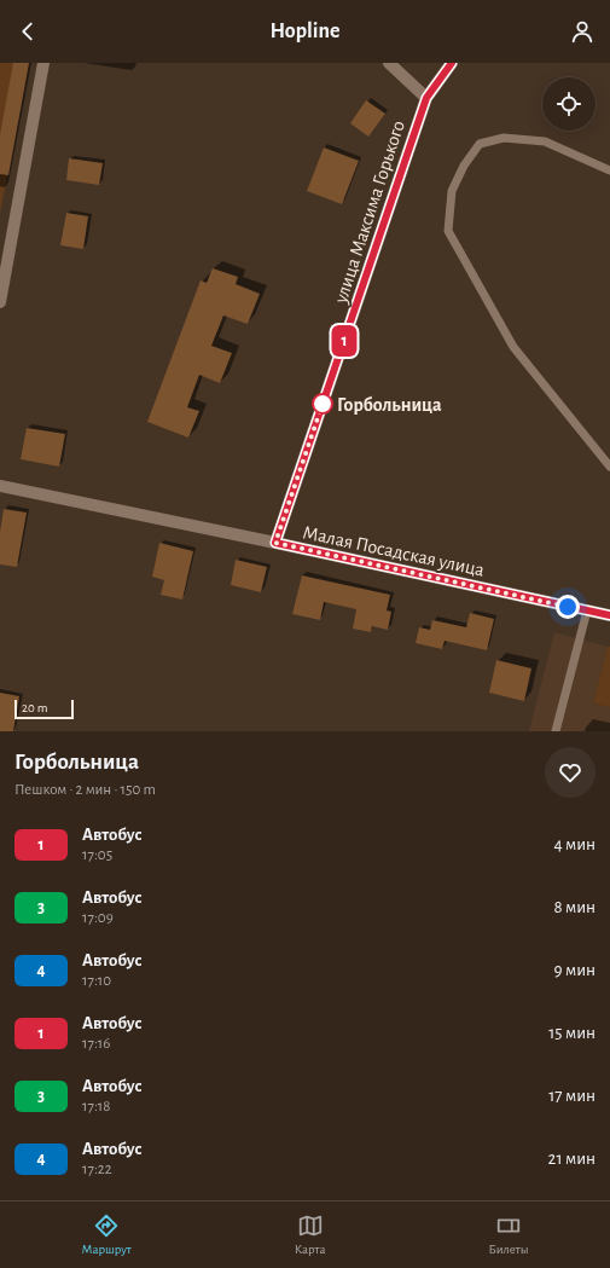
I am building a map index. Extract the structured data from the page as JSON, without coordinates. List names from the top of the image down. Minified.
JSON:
{"streets":{"main road":["улица Максима Горького","Малая Посадская улица"]},"crossings":[["улица Максима Горького","Малая Посадская улица"]],"places":["Горбольница"],"lines":["bus line 1"],"scale_bar":"20 m","page":{"header":"Hopline","on_map":"1","scale":"20 m","heading":["Горбольница","Пешком · 2 мин · 150 m"],"list":[{"mark":"1","name":"Автобус","note":"17:05","value":"4 мин"},{"mark":"3","name":"Автобус","note":"17:09","value":"8 мин"},{"mark":"4","name":"Автобус","note":"17:10","value":"9 мин"},{"mark":"1","name":"Автобус","note":"17:16","value":"15 мин"},{"mark":"3","name":"Автобус","note":"17:18","value":"17 мин"},{"mark":"4","name":"Автобус","note":"17:22","value":"21 мин"}],"tabs":["Маршрут","Карта","Билеты"]}}
